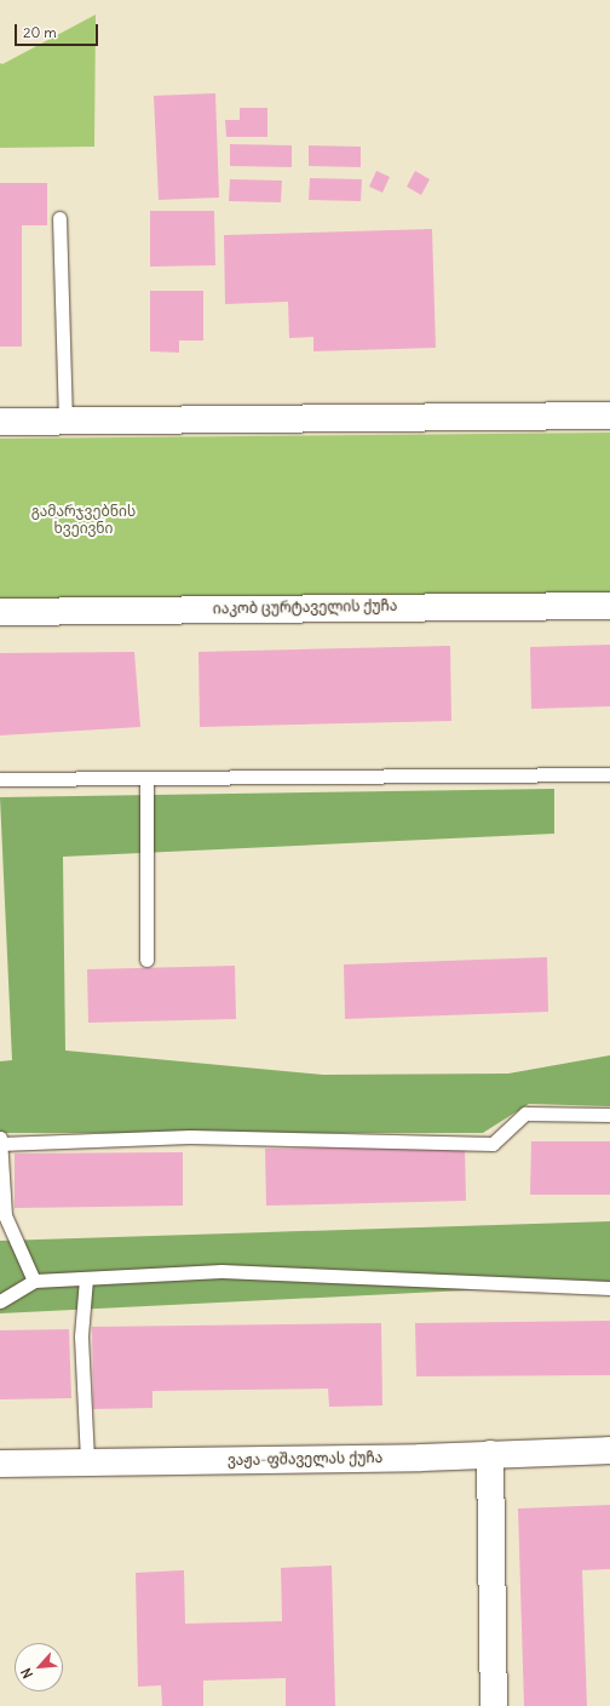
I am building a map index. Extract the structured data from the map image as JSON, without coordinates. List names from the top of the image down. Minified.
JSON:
{"streets":{"main road":["იაკობ ცურტაველის ქუჩა","ვაჟა-ფშაველას ქუჩა"]},"parks":["გამარჯვებნის ხვეივნი"],"scale_bar":"20 m","north":"bottom left"}
